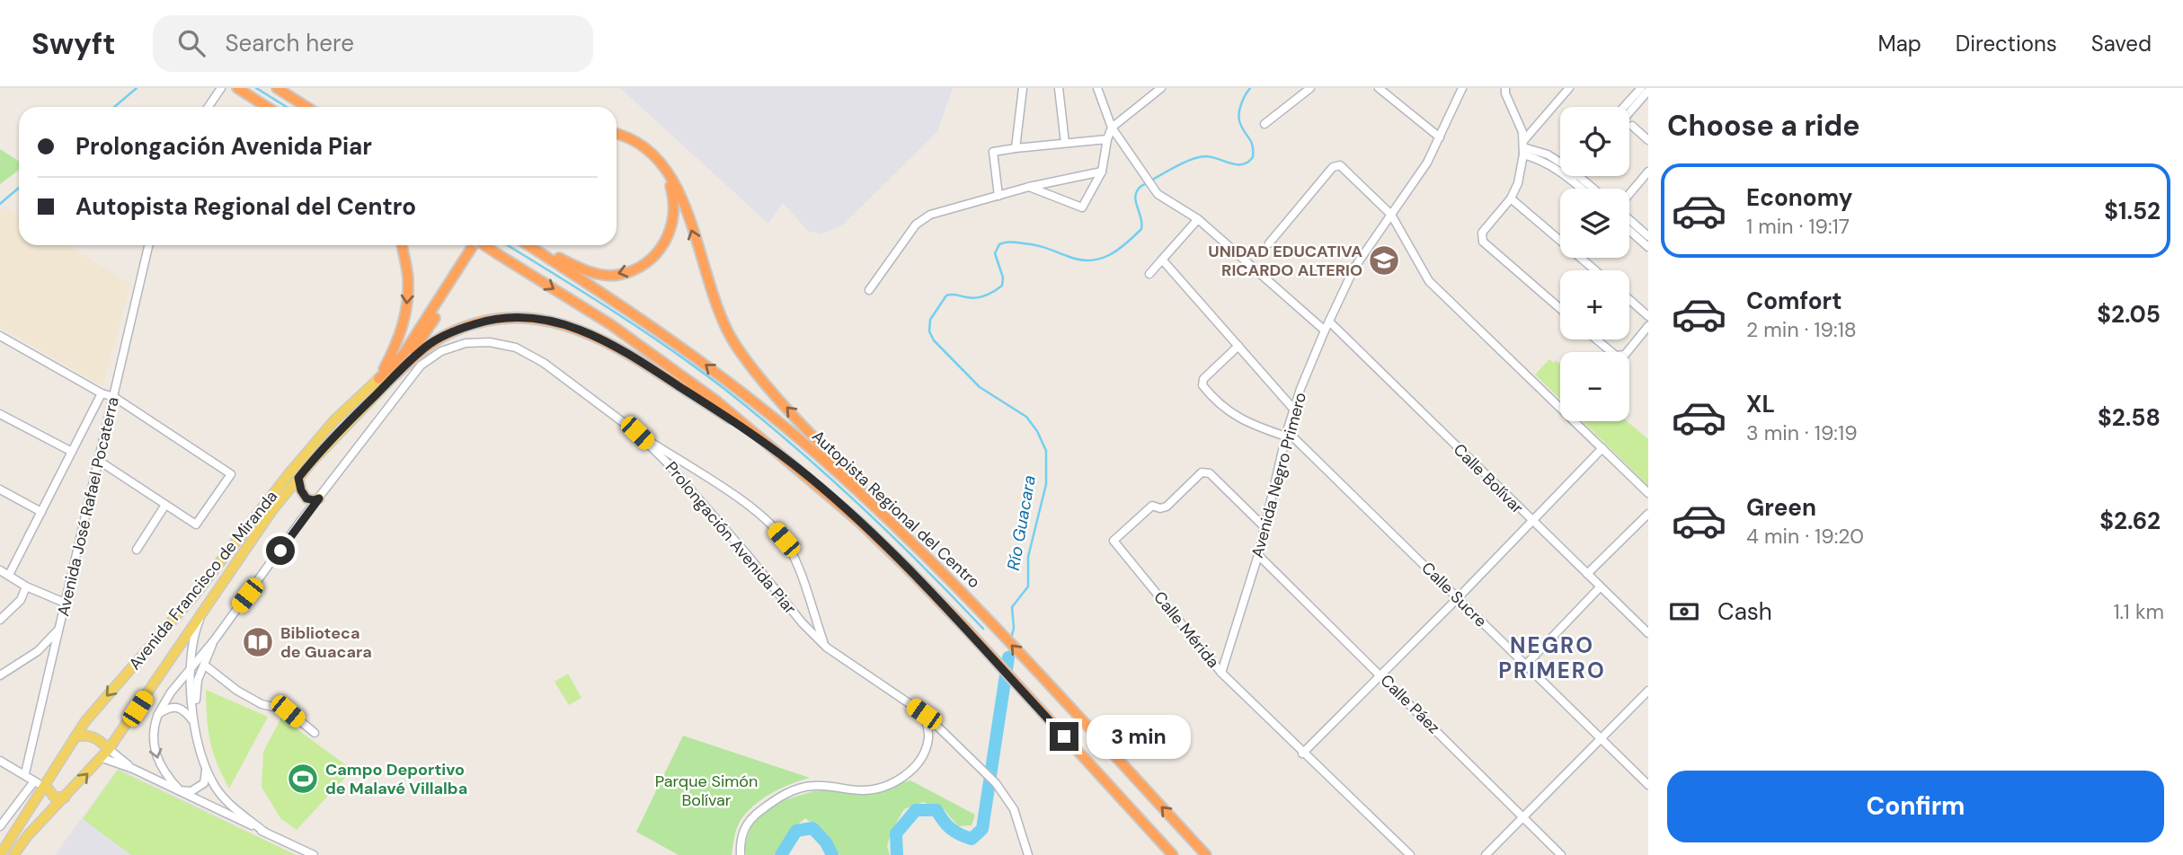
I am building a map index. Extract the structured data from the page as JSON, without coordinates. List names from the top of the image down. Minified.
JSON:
{"streets":{"highway":["Autopista Regional del Centro"],"main road":["Avenida Francisco de Miranda"],"street":["Avenida Negro Primero","Calle Bolívar","Avenida José Rafael Pocaterra","Prolongación Avenida Piar","Calle Sucre","Calle Mérida","Calle Páez"]},"crossings":[["Avenida Negro Primero","Calle Bolívar"],["Avenida Negro Primero","Calle Sucre"],["Avenida Negro Primero","Calle Mérida"],["Avenida Negro Primero","Calle Páez"]],"districts":["NEGRO PRIMERO"],"water":["Río Guacara"],"parks":["Parque Simón Bolívar"],"places":{"school or university":["UNIDAD EDUCATIVA RICARDO ALTERIO"],"library":["Biblioteca de Guacara"],"sports":["Campo Deportivo de Malavé Villalba"]},"page":{"header":"Swyft","search":"Search here","nav":["Map","Directions","Saved"],"heading":"Choose a ride","map_buttons":["+","−"],"banner":["Prolongación Avenida Piar","Autopista Regional del Centro"],"list":[{"name":"Economy","note":"1 min · 19:17","value":"$1.52"},{"name":"Comfort","note":"2 min · 19:18","value":"$2.05"},{"name":"XL","note":"3 min · 19:19","value":"$2.58"},{"name":"Green","note":"4 min · 19:20","value":"$2.62"}],"pay":["Cash","1.1 km"],"bubble":"3 min","buttons":"Confirm"}}
